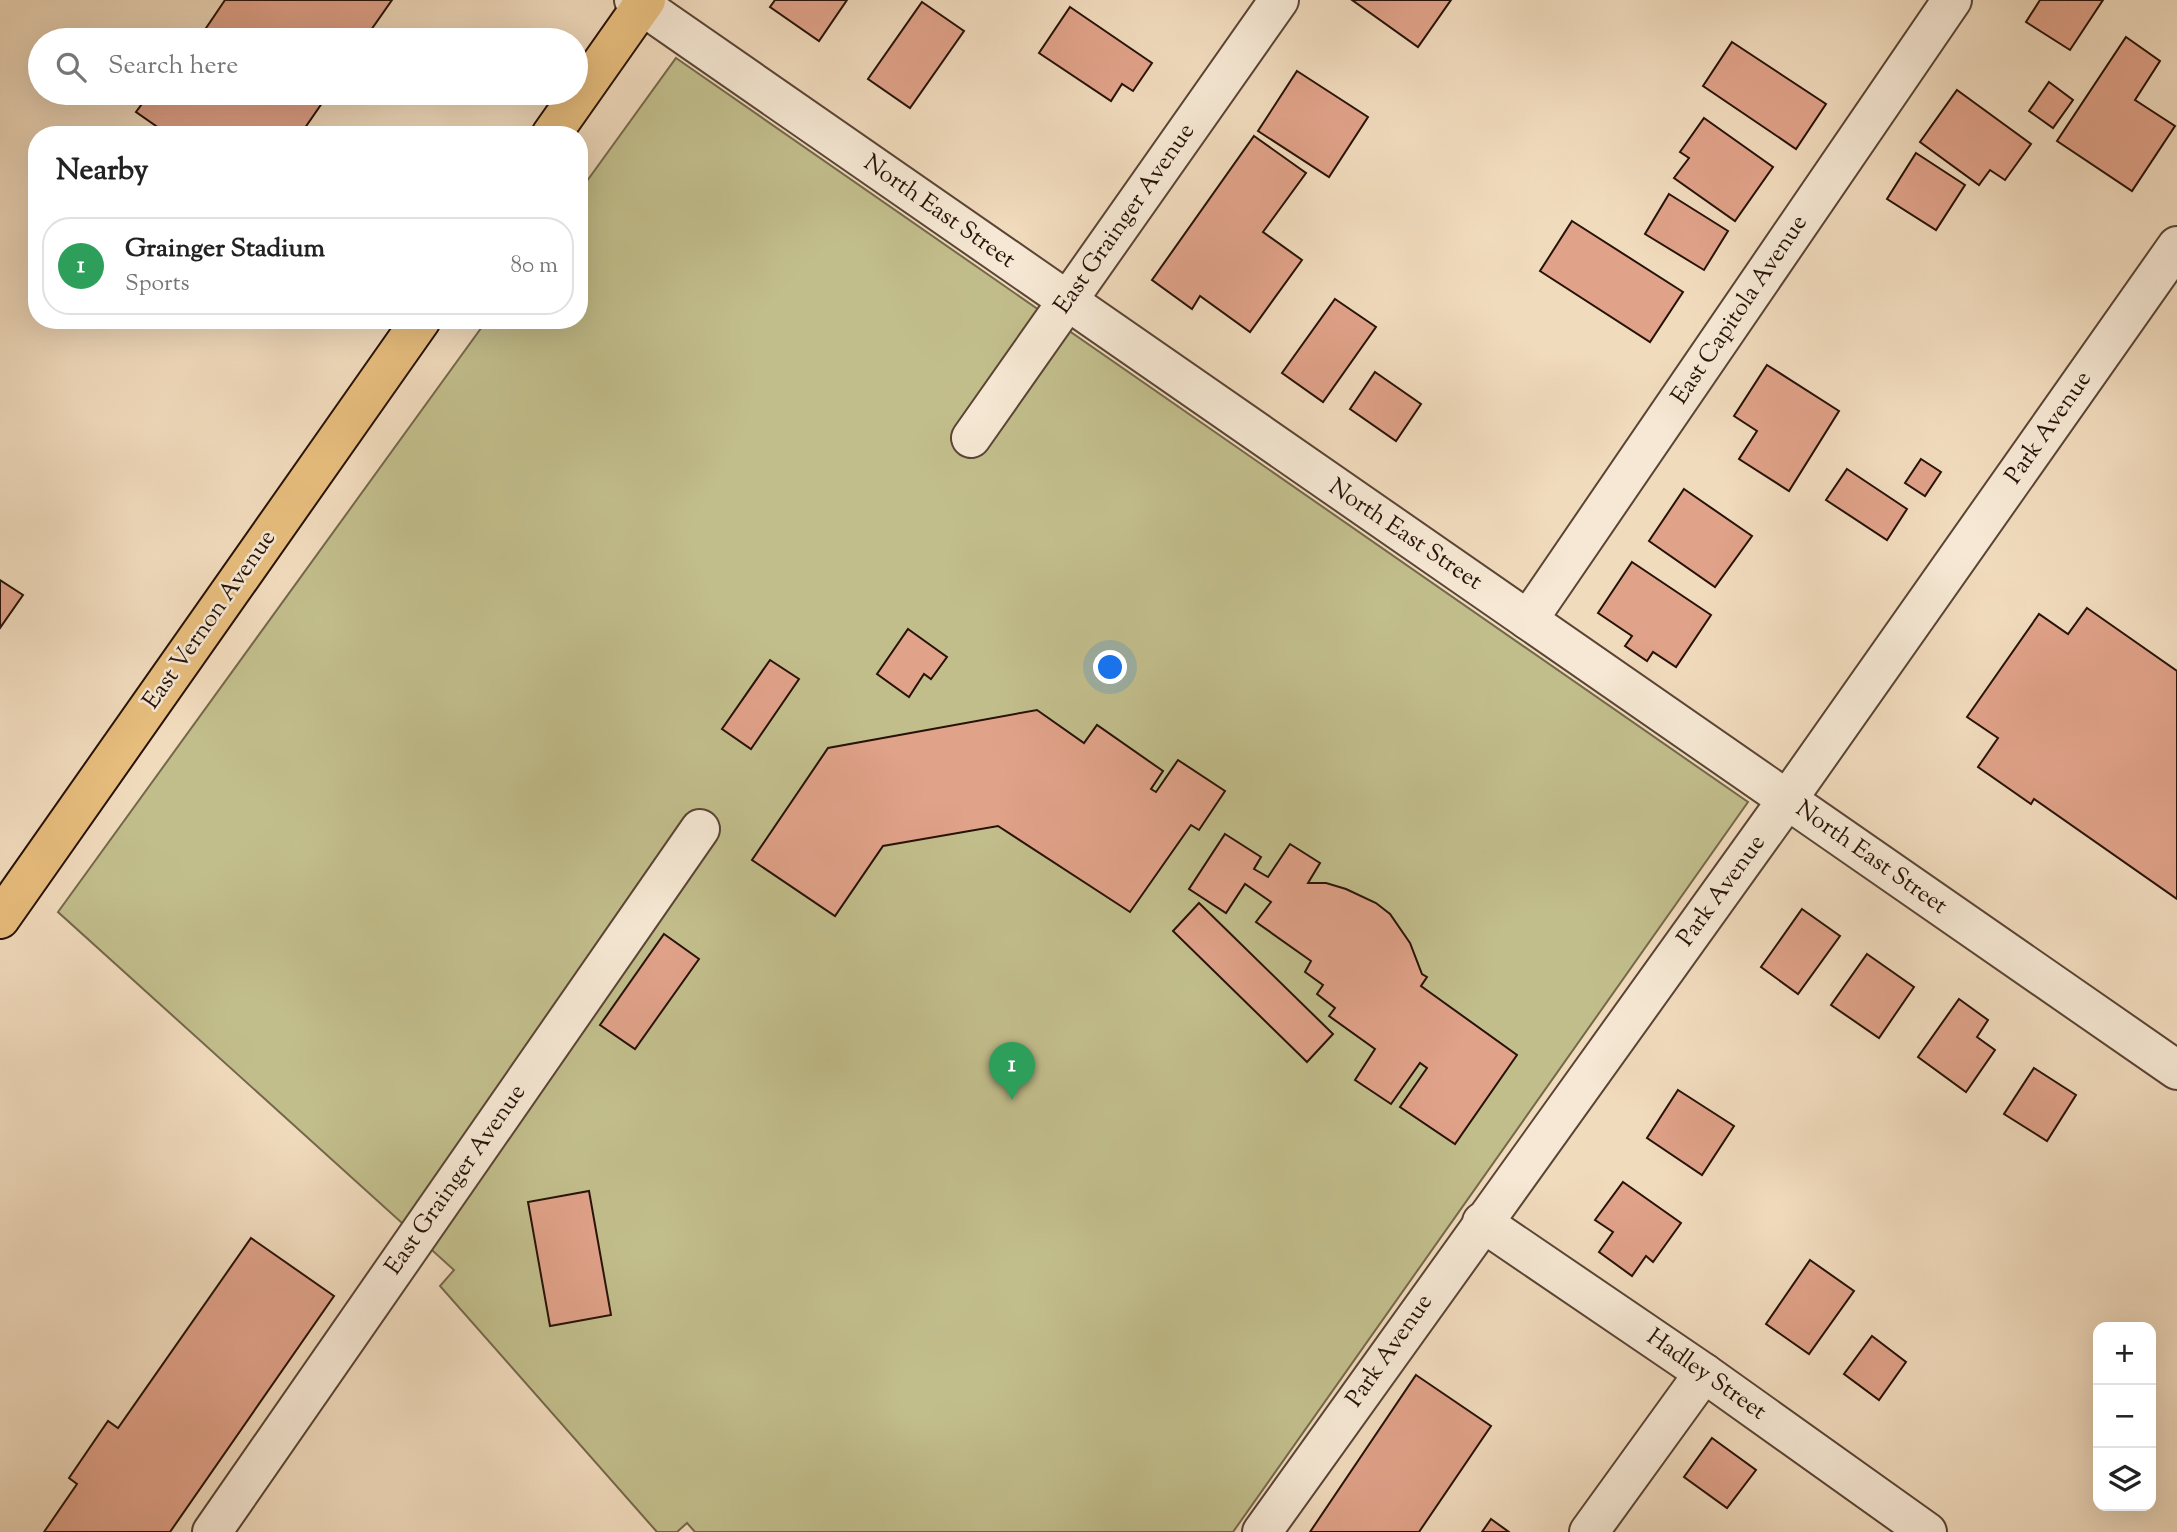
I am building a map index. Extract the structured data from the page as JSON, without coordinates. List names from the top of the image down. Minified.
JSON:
{"streets":{"main road":["East Vernon Avenue"],"street":["North East Street","East Grainger Avenue","East Capitola Avenue","Park Avenue","Hadley Street"]},"crossings":[["North East Street","East Grainger Avenue"],["North East Street","East Capitola Avenue"],["North East Street","Park Avenue"],["Park Avenue","Hadley Street"]],"page":{"search":"Search here","heading":"Nearby","list":[{"mark":"1","name":"Grainger Stadium","note":"Sports","value":"80 m"}],"pins":"1","map_buttons":["+","−"]}}
